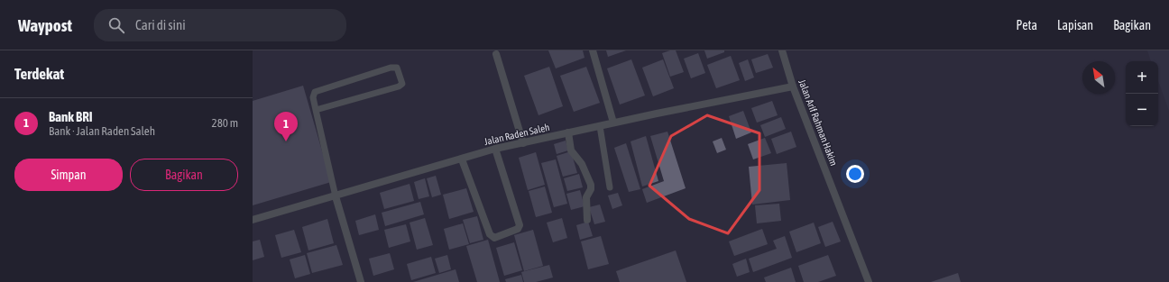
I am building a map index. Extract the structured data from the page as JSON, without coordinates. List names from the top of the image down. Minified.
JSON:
{"streets":{"street":["Jalan Arif Rahman Hakim","Jalan Raden Saleh"]},"crossings":[["Jalan Arif Rahman Hakim","Jalan Raden Saleh"]],"north":"top left","page":{"header":"Waypost","search":"Cari di sini","nav":["Peta","Lapisan","Bagikan"],"heading":"Terdekat","map_buttons":["+","−"],"list":[{"mark":"1","name":"Bank BRI","note":"Bank · Jalan Raden Saleh","value":"280 m"}],"pins":"1","buttons":["Simpan","Bagikan"]}}
